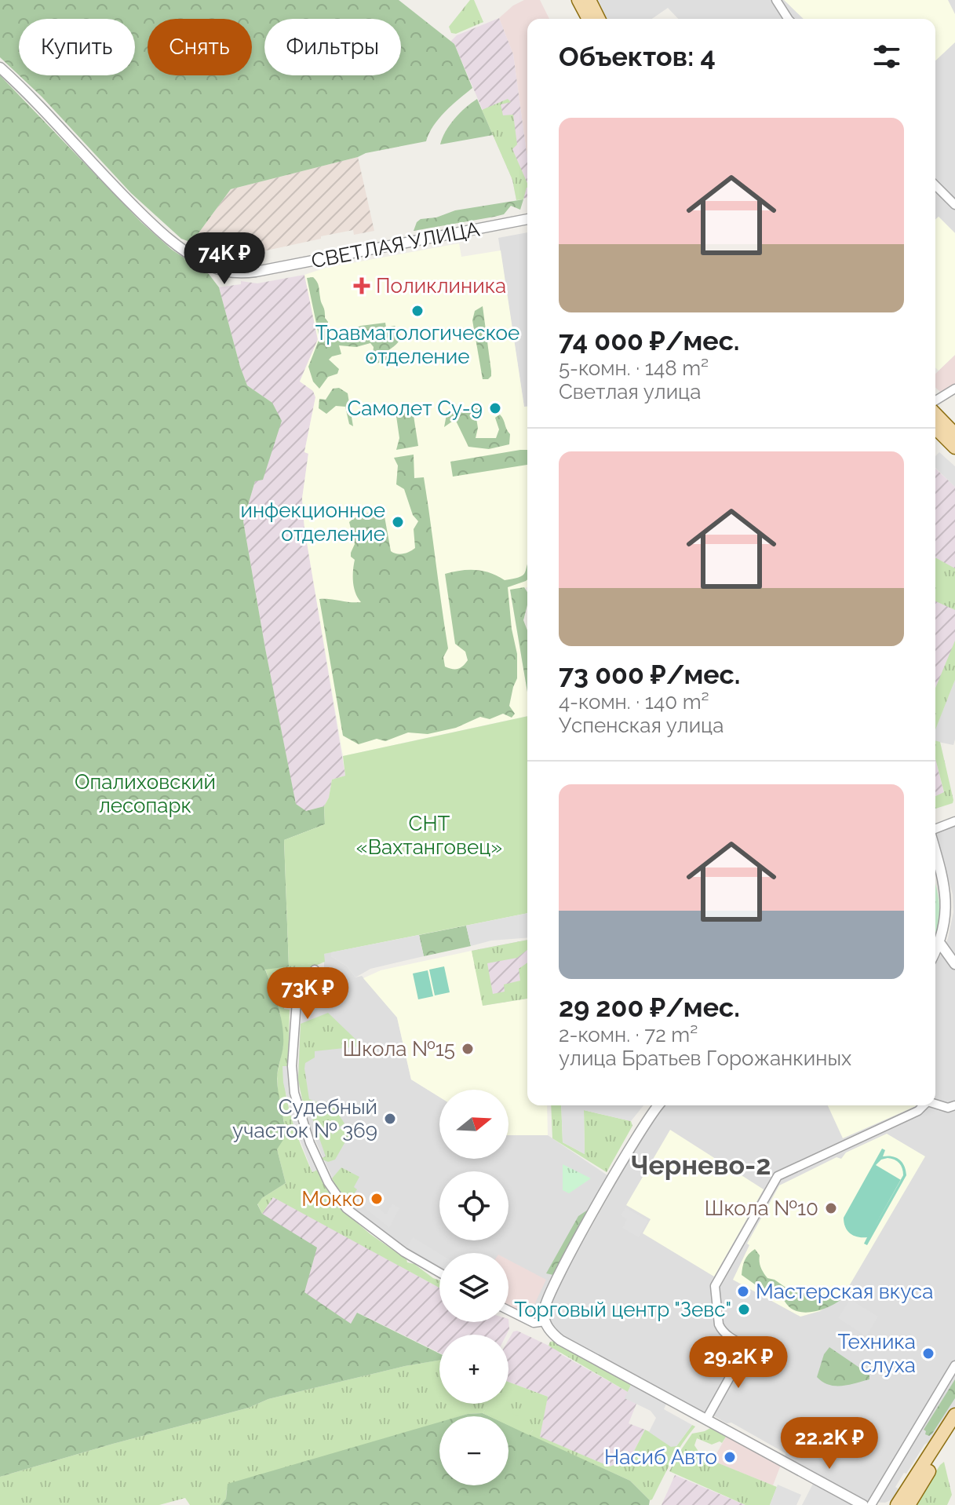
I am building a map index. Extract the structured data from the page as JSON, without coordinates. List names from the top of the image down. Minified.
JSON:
{"streets":{"street":["СВЕТЛАЯ УЛИЦА"]},"districts":["Чернево-2"],"parks":["Опалиховский лесопарк","СНТ «Вахтанговец»"],"places":{"health":["Поликлиника"],"other":["Травматологическое отделение","Самолет Су-9","инфекционное отделение","Школа №15","Судебный участок № 369","Мокко","Школа №10","Мастерская вкуса","Торговый центр \"Зевс\"","Техника слуха","Насиб Авто"]},"north":"right","page":{"chip":["Купить","Снять","Фильтры"],"heading":"Объектов: 4","list":[{"name":"74 000 ₽/мес.","note":"5-комн. · 148 m² · Светлая улица"},{"name":"73 000 ₽/мес.","note":"4-комн. · 140 m² · Успенская улица"},{"name":"29 200 ₽/мес.","note":"2-комн. · 72 m² · улица Братьев Горожанкиных"}],"price":["74K ₽","73K ₽","29.2K ₽","22.2K ₽"],"map_buttons":["+","−"]}}
